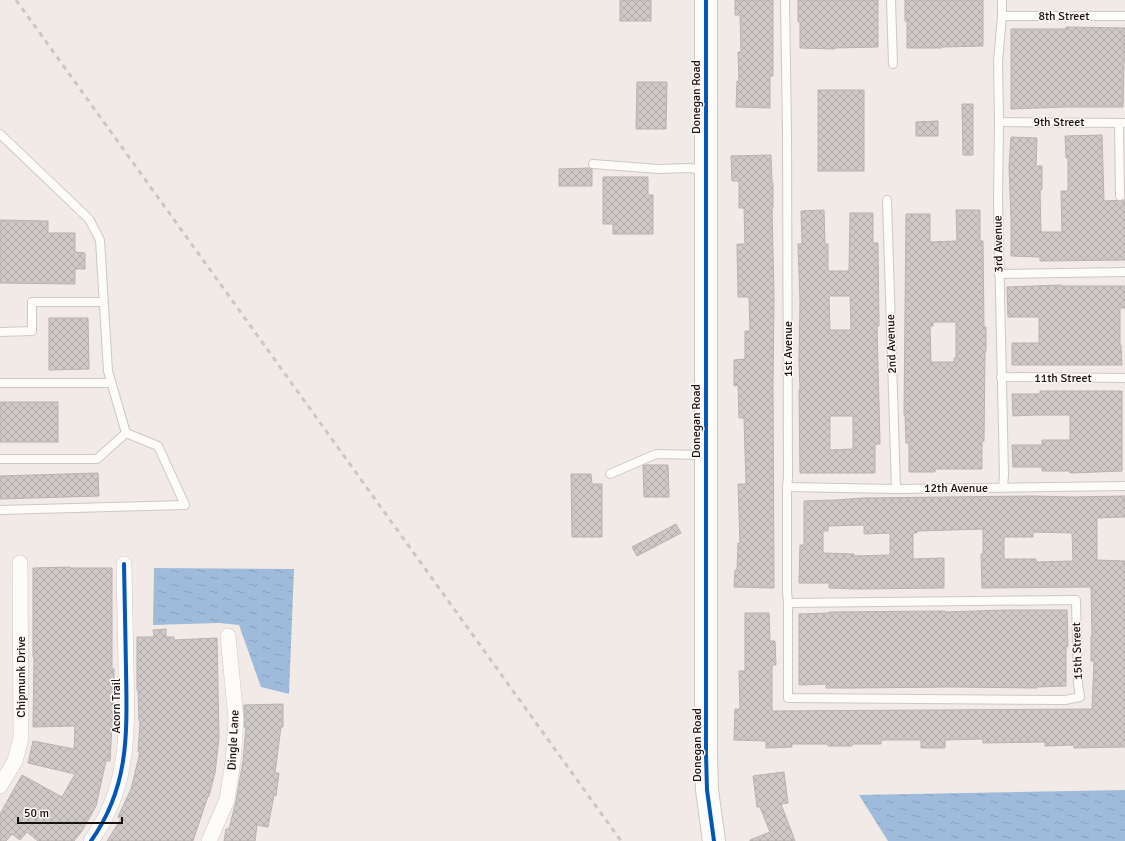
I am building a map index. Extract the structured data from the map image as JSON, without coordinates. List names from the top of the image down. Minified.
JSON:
{"streets":{"street":["Donegan Road","Chipmunk Drive","Acorn Trail","Dingle Lane"],"lane":["8th Street","9th Street","3rd Avenue","2nd Avenue","1st Avenue","11th Street","12th Avenue","15th Street"]},"crossings":[["8th Street","3rd Avenue"],["9th Street","3rd Avenue"],["3rd Avenue","11th Street"],["3rd Avenue","12th Avenue"],["2nd Avenue","12th Avenue"],["1st Avenue","12th Avenue"],["1st Avenue","15th Street"]],"scale_bar":"50 m"}
